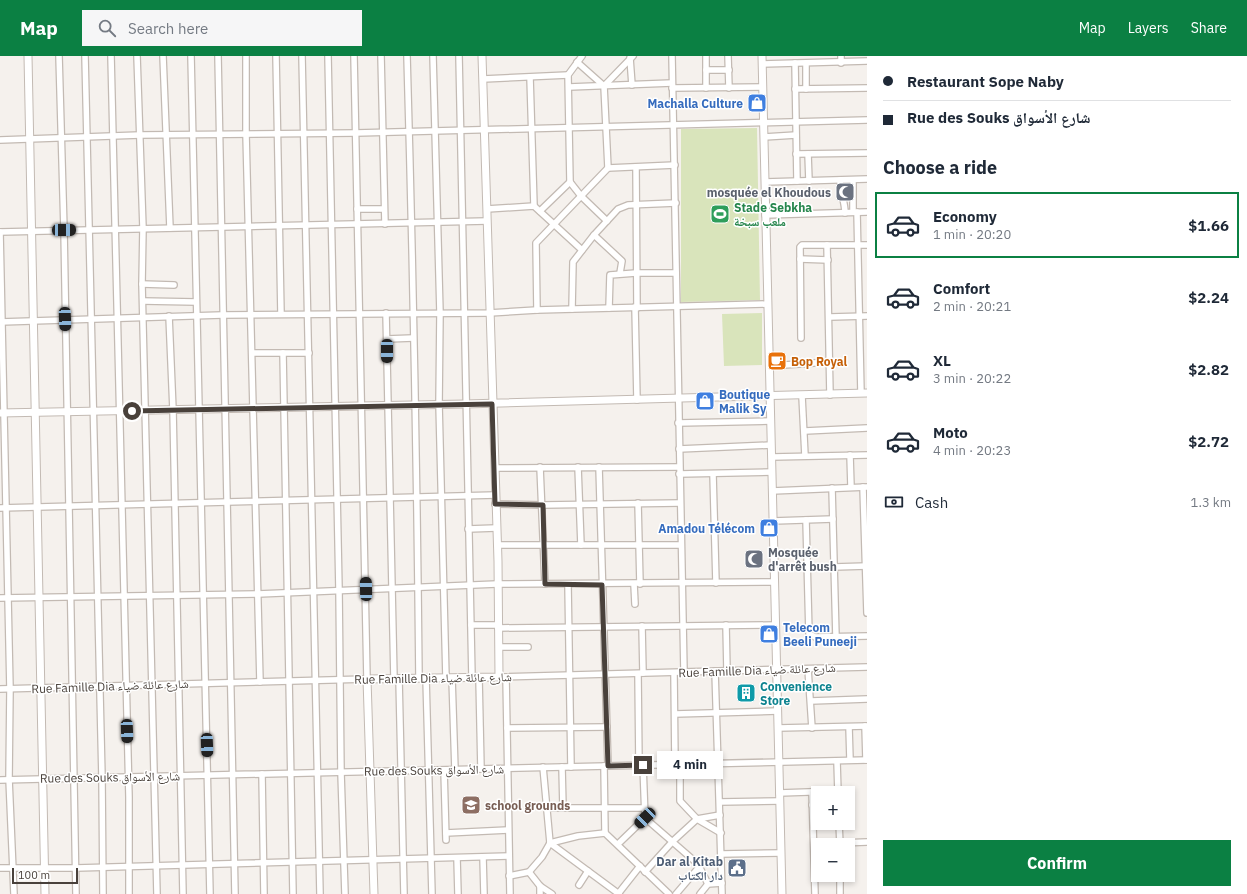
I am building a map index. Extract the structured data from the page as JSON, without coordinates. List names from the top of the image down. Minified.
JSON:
{"streets":{"street":["Rue Famille Dia شارع عائلة ضياء","Rue des Souks شارع الأسواق"]},"places":{"shop":["Machalla Culture","Boutique Malik Sy","Amadou Télécom","Telecom Beeli Puneeji"],"mosque":["mosquée el Khoudous","Mosquée d'arrêt bush"],"sports":["Stade Sebkha ملعب سبخة"],"cafe":["Bop Royal"],"building":["Convenience Store"],"school or university":["school grounds"],"public building":["Dar al Kitab دار الكتاب"]},"scale_bar":"100 m","page":{"header":"Map","search":"Search here","nav":["Map","Layers","Share"],"banner":["Restaurant Sope Naby","Rue des Souks شارع الأسواق"],"heading":"Choose a ride","list":[{"name":"Economy","note":"1 min · 20:20","value":"$1.66"},{"name":"Comfort","note":"2 min · 20:21","value":"$2.24"},{"name":"XL","note":"3 min · 20:22","value":"$2.82"},{"name":"Moto","note":"4 min · 20:23","value":"$2.72"}],"pay":["Cash","1.3 km"],"bubble":"4 min","map_buttons":["+","−"],"buttons":"Confirm","scale":"100 m"}}
